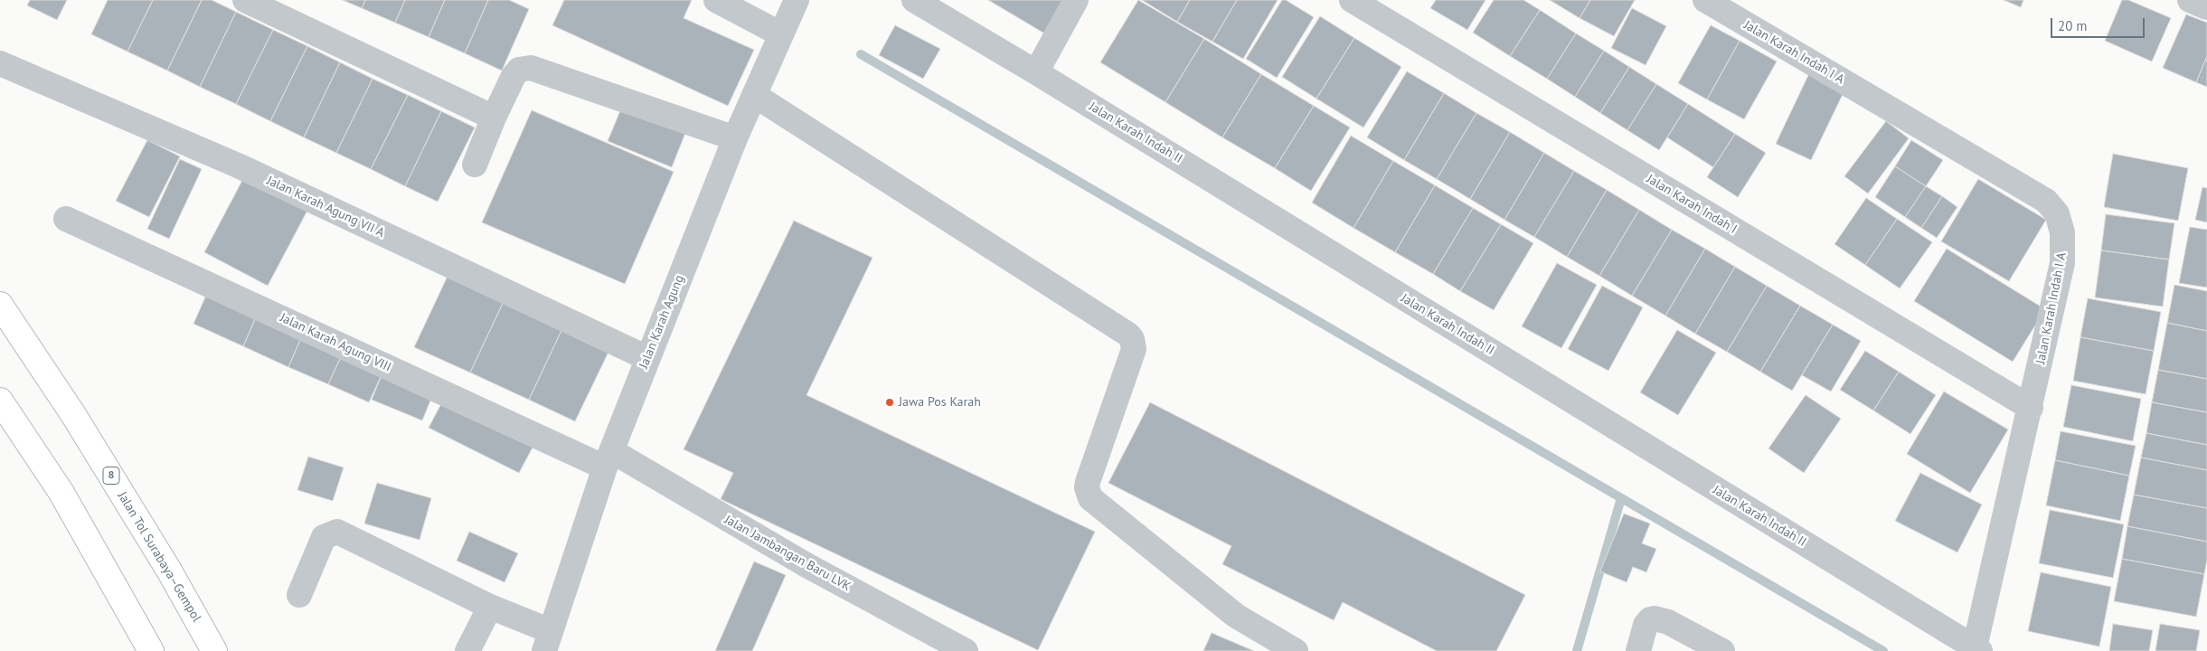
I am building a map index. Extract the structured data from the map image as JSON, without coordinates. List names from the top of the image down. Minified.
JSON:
{"streets":{"highway":["8","Jalan Tol Surabaya–Gempol"],"street":["Jalan Karah Indah I A","Jalan Karah Indah II","Jalan Karah Indah I","Jalan Karah Agung VII A","Jalan Karah Agung","Jalan Karah Agung VIII","Jalan Jambangan Baru LVK"]},"crossings":[["Jalan Karah Indah I A","Jalan Karah Indah II"],["Jalan Karah Indah I A","Jalan Karah Indah I"],["Jalan Karah Agung VII A","Jalan Karah Agung"],["Jalan Karah Agung","Jalan Karah Agung VIII"],["Jalan Karah Agung","Jalan Jambangan Baru LVK"],["Jalan Karah Agung VIII","Jalan Jambangan Baru LVK"]],"places":["Jawa Pos Karah"],"scale_bar":"20 m"}
